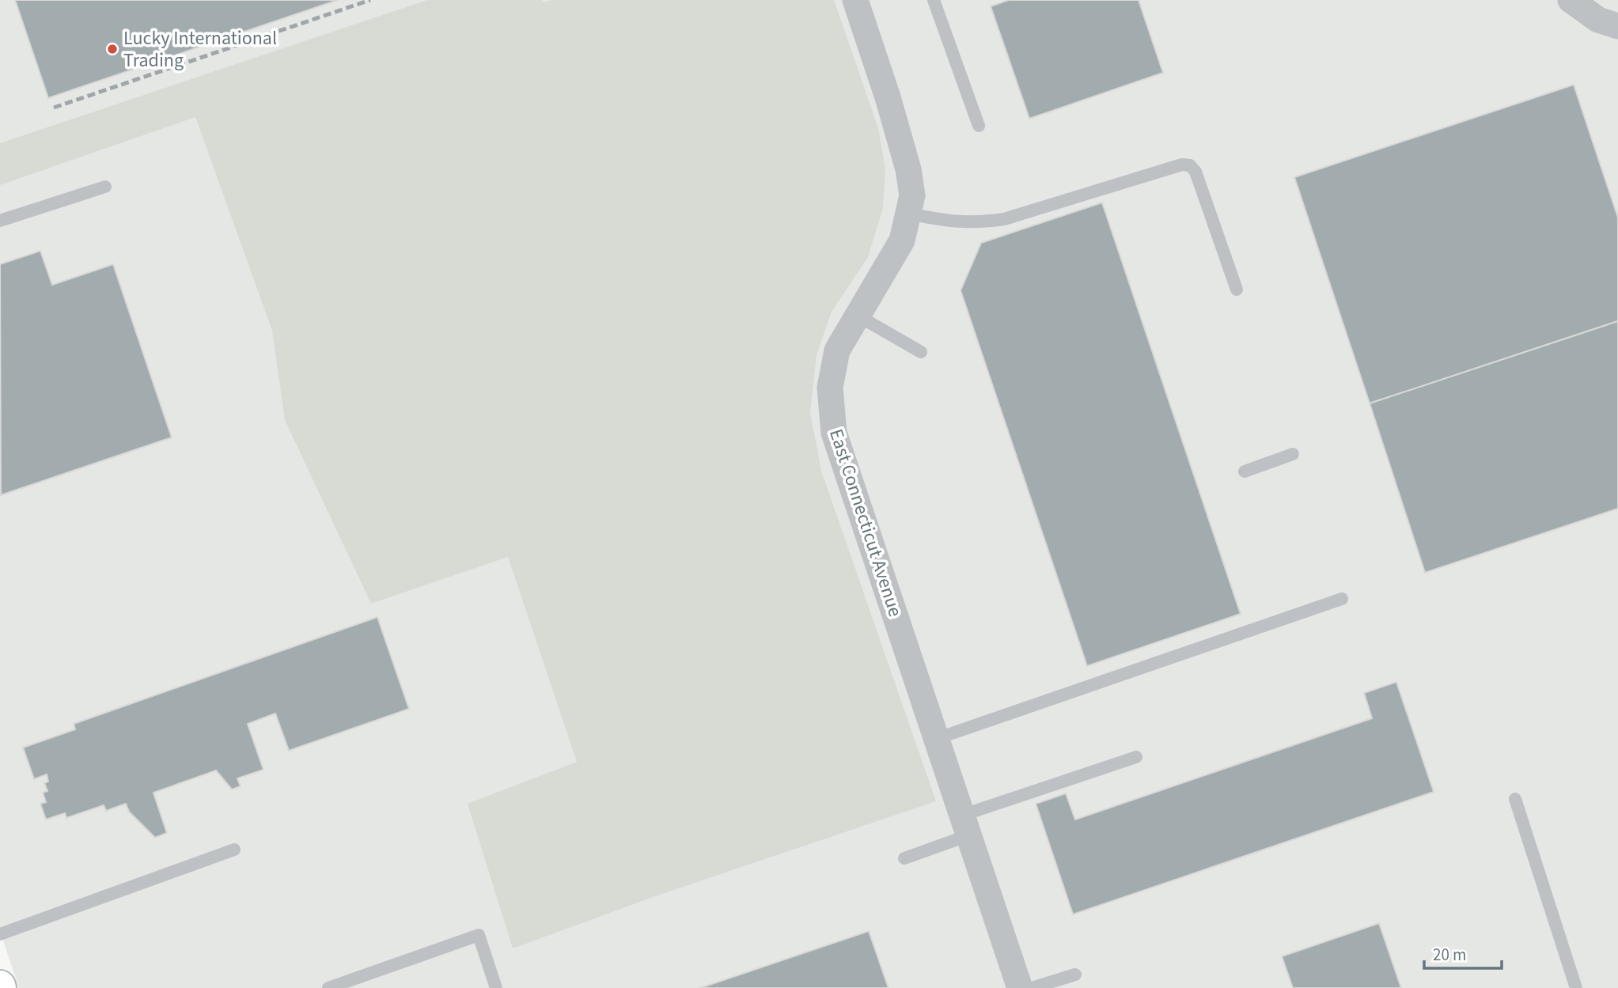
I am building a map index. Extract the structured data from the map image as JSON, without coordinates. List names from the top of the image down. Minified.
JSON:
{"streets":{"street":["East Connecticut Avenue"]},"places":["Lucky International Trading"],"scale_bar":"20 m"}
